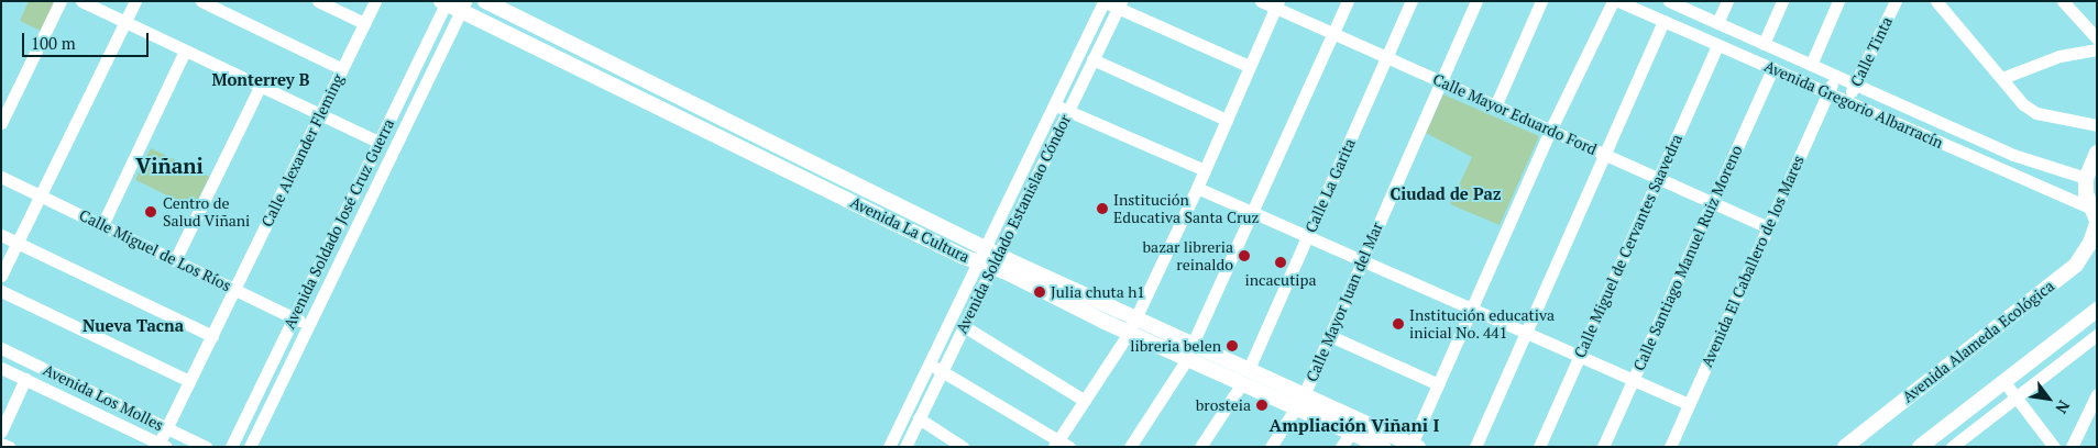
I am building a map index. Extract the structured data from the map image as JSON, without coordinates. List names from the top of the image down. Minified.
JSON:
{"streets":{"main road":["Avenida La Cultura","Avenida Alameda Ecológica"],"street":["Calle Tinta","Avenida Gregorio Albarracín","Calle Mayor Eduardo Ford","Calle Alexander Fleming","Calle La Garita","Avenida Soldado José Cruz Guerra","Avenida Soldado Estanislao Cóndor","Calle Miguel de Cervantes Saavedra","Calle Miguel de Los Ríos","Calle Santiago Manuel Ruiz Moreno","Avenida El Caballero de los Mares","Calle Mayor Juan del Mar","Avenida Los Molles"]},"crossings":[["Calle Tinta","Avenida Gregorio Albarracín"],["Avenida Gregorio Albarracín","Calle Miguel de Cervantes Saavedra"],["Avenida Gregorio Albarracín","Calle Santiago Manuel Ruiz Moreno"],["Avenida Gregorio Albarracín","Avenida El Caballero de los Mares"],["Avenida Gregorio Albarracín","Avenida Alameda Ecológica"],["Calle Mayor Eduardo Ford","Calle La Garita"],["Calle Mayor Eduardo Ford","Calle Miguel de Cervantes Saavedra"],["Calle Mayor Eduardo Ford","Calle Santiago Manuel Ruiz Moreno"],["Calle Mayor Eduardo Ford","Avenida El Caballero de los Mares"],["Calle Mayor Eduardo Ford","Calle Mayor Juan del Mar"],["Calle Alexander Fleming","Calle Miguel de Los Ríos"],["Calle Alexander Fleming","Avenida Los Molles"],["Calle La Garita","Avenida La Cultura"],["Avenida Soldado José Cruz Guerra","Avenida La Cultura"],["Avenida Soldado José Cruz Guerra","Calle Miguel de Los Ríos"],["Avenida Soldado Estanislao Cóndor","Avenida La Cultura"],["Avenida La Cultura","Calle Mayor Juan del Mar"]],"districts":["Monterrey B","Viñani","Ciudad de Paz","Nueva Tacna","Ampliación Viñani I"],"places":["Institución Educativa Santa Cruz","Centro de Salud Viñani","bazar libreria reinaldo","incacutipa","Julia chuta h1","Institución educativa inicial No. 441","libreria belen","brosteia"],"scale_bar":"100 m","north":"bottom right"}
